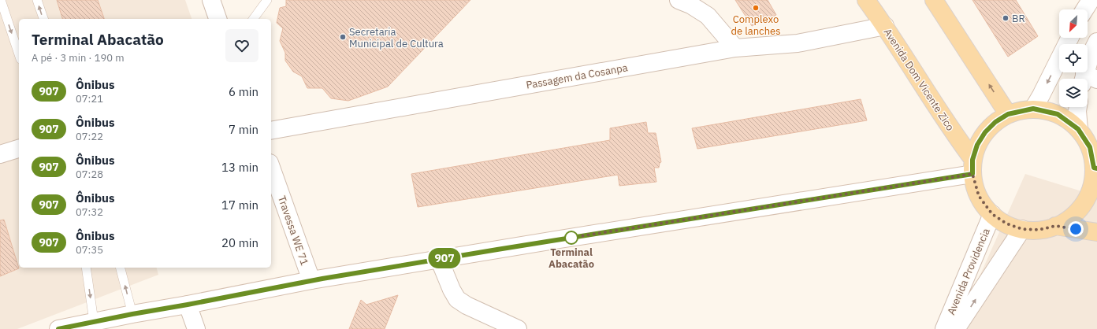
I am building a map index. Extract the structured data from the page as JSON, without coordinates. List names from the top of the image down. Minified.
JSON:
{"streets":{"main road":["Avenida Dom Vicente Zico"],"street":["Passagem da Cosanpa","Travessa WE 71","Avenida Providencia"]},"crossings":[["Passagem da Cosanpa","Avenida Dom Vicente Zico"]],"places":["Complexo de lanches","BR","Secretaria Municipal de Cultura","Terminal Abacatão"],"lines":["bus line 907"],"north":"bottom left","page":{"on_map":"907","heading":["Terminal Abacatão","A pé · 3 min · 190 m"],"list":[{"mark":"907","name":"Ônibus","note":"07:21","value":"6 min"},{"mark":"907","name":"Ônibus","note":"07:22","value":"7 min"},{"mark":"907","name":"Ônibus","note":"07:28","value":"13 min"},{"mark":"907","name":"Ônibus","note":"07:32","value":"17 min"},{"mark":"907","name":"Ônibus","note":"07:35","value":"20 min"}]}}
